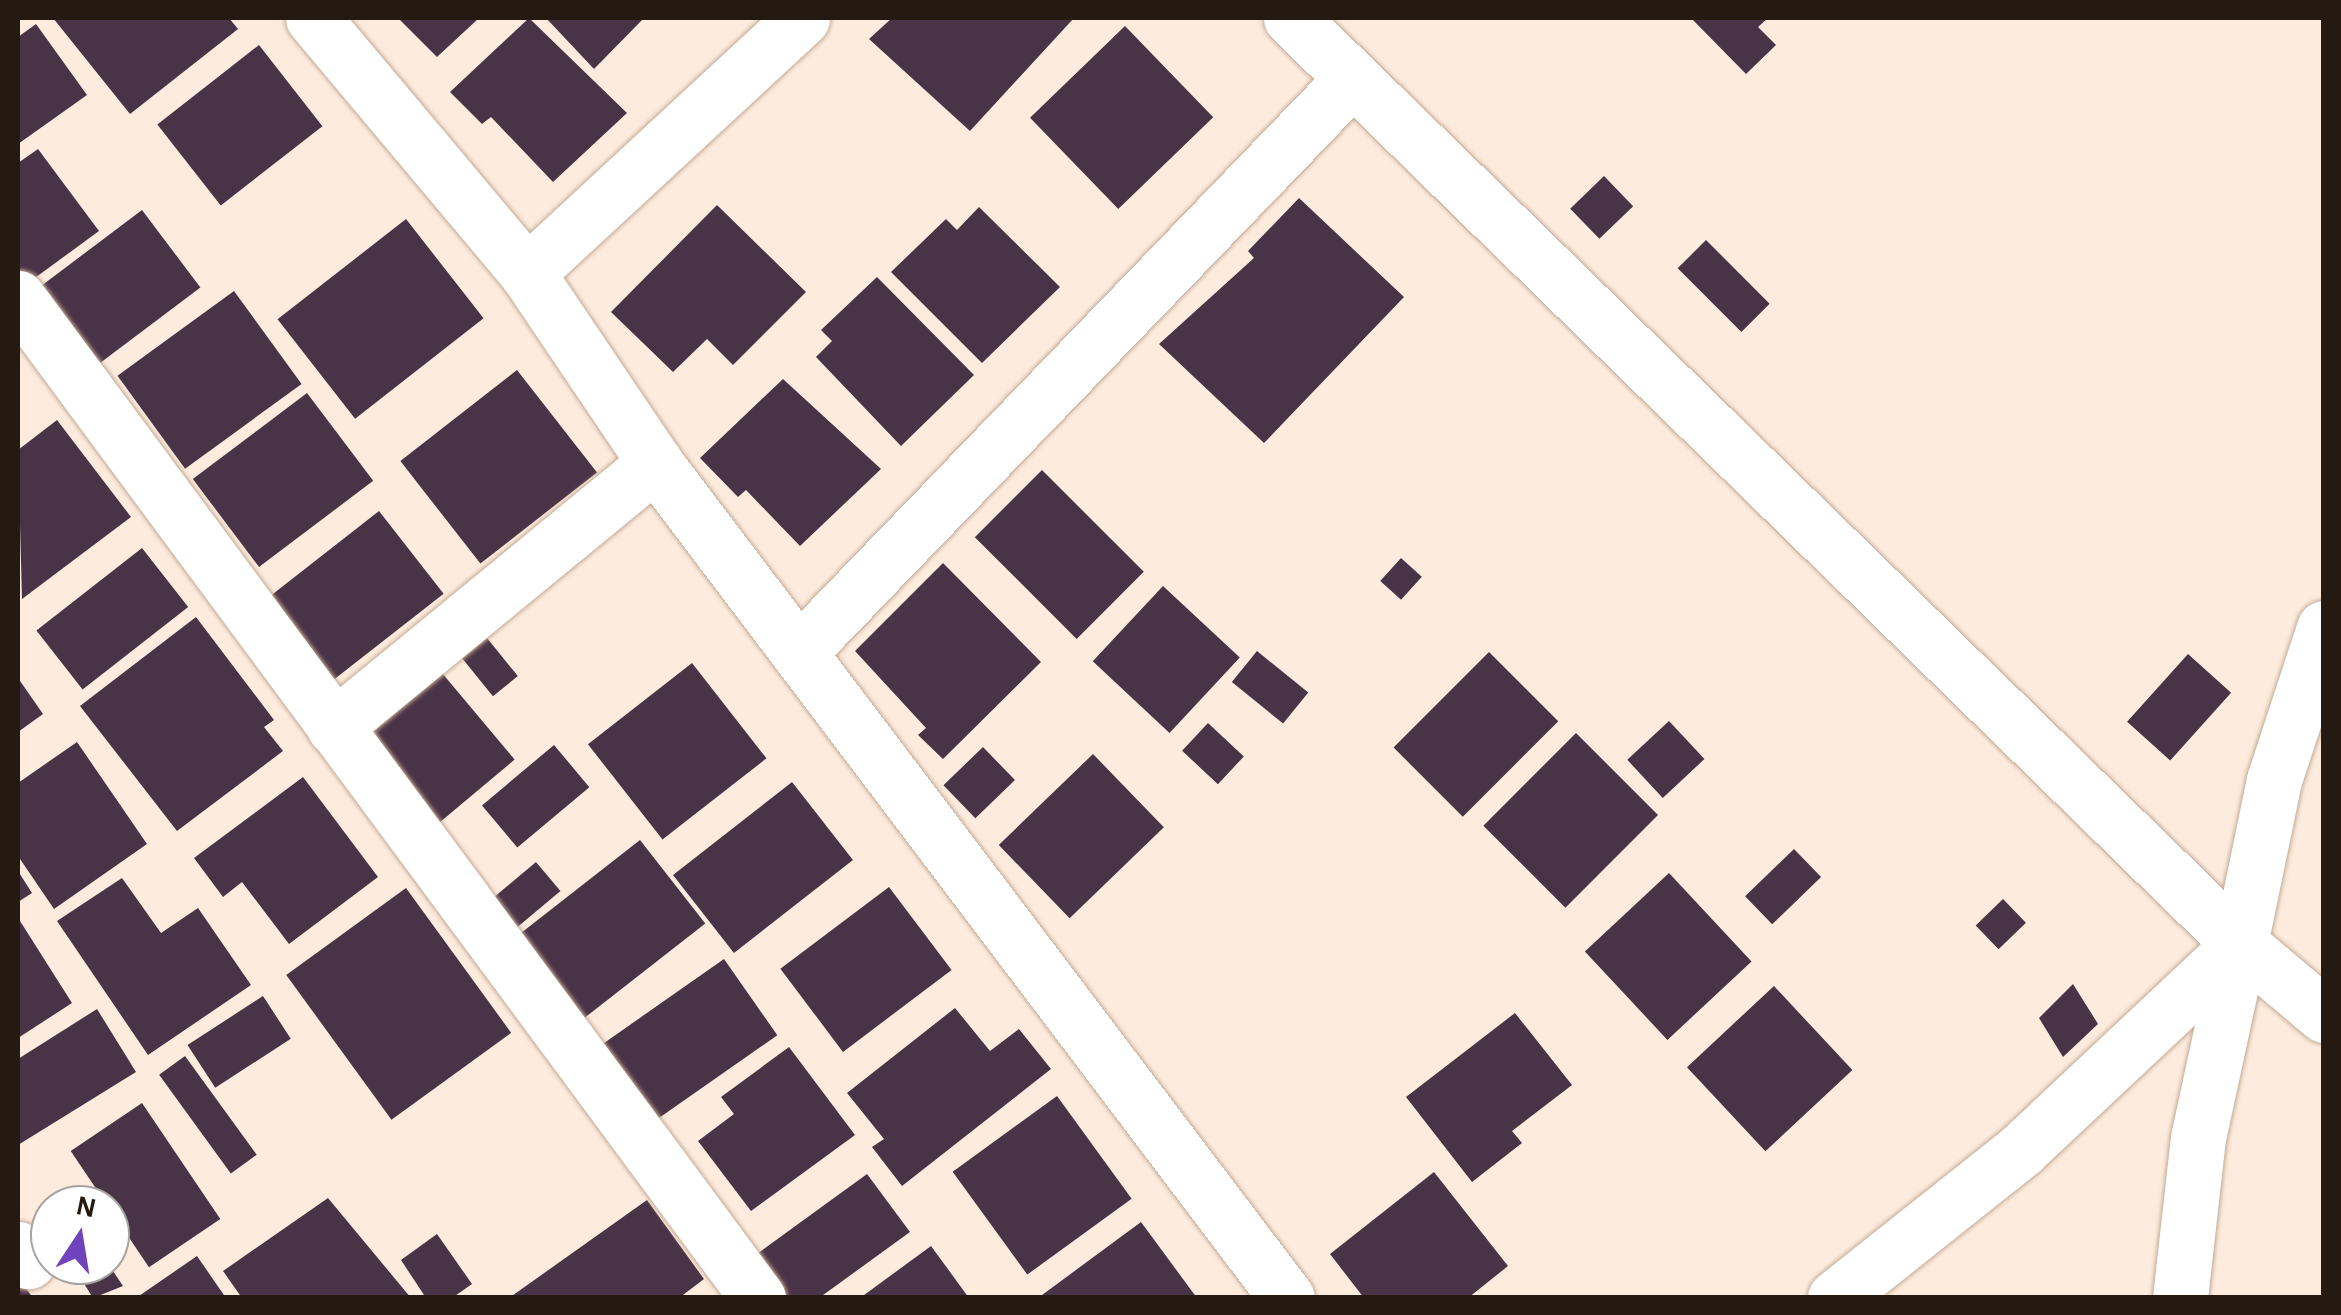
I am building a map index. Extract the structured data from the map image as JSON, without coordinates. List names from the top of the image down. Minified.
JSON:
{"north":"top"}
